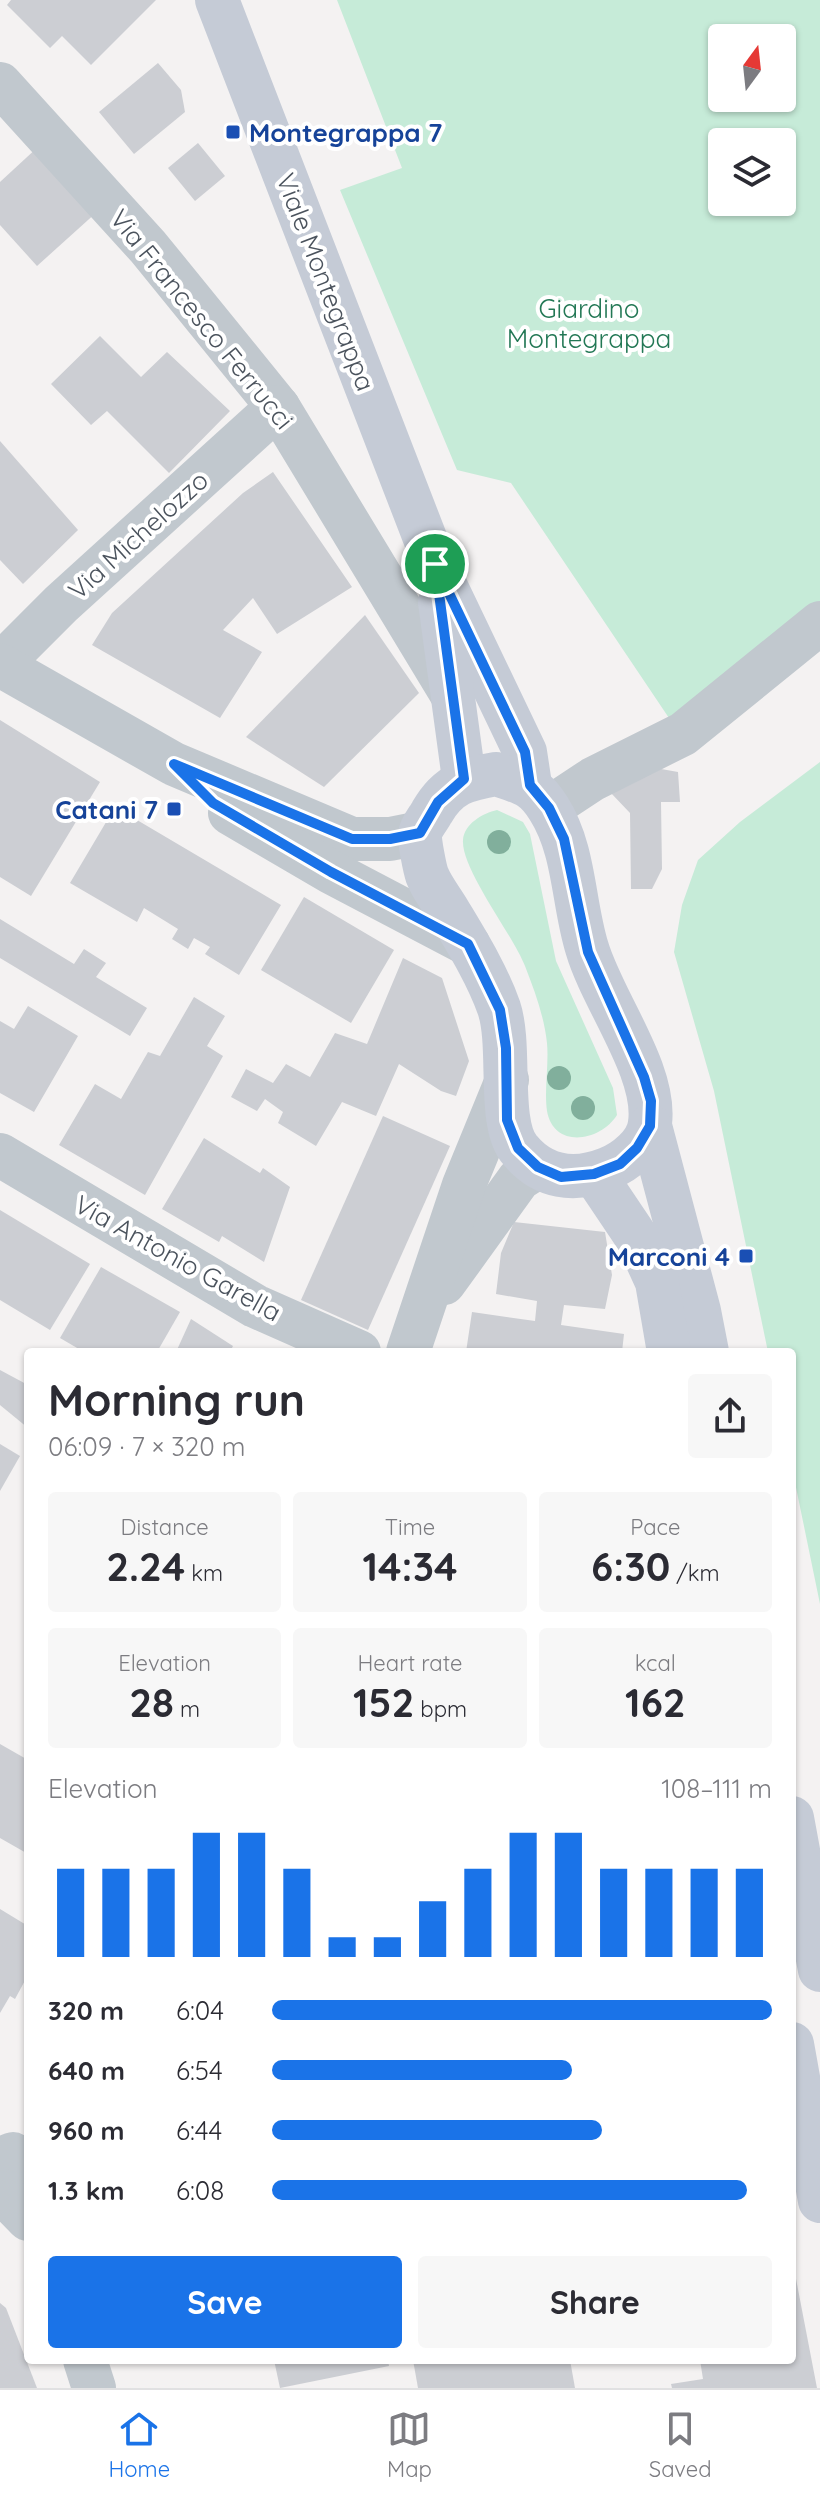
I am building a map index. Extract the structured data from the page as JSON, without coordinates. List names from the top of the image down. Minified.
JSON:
{"streets":{"main road":["Viale Montegrappa"],"street":["Via Francesco Ferrucci","Via Michelozzo","Via Antonio Garella"]},"crossings":[["Via Francesco Ferrucci","Via Michelozzo"]],"parks":["Giardino Montegrappa"],"places":{"transit":["Montegrappa 7","Catani 7","Marconi 4"]},"north":"top","page":{"heading":["Morning run","06:09 · 7 × 320 m"],"stats":[["Distance","2.24 km"],["Time","14:34"],["Pace","6:30 /km"],["Elevation","28 m"],["Heart rate","152 bpm"],["kcal","162"]],"chart":["Elevation","108–111 m"],"list":[{"name":"320 m","note":"6:04"},{"name":"640 m","note":"6:54"},{"name":"960 m","note":"6:44"},{"name":"1.3 km","note":"6:08"}],"buttons":["Save","Share"],"tabs":["Home","Map","Saved"]}}
